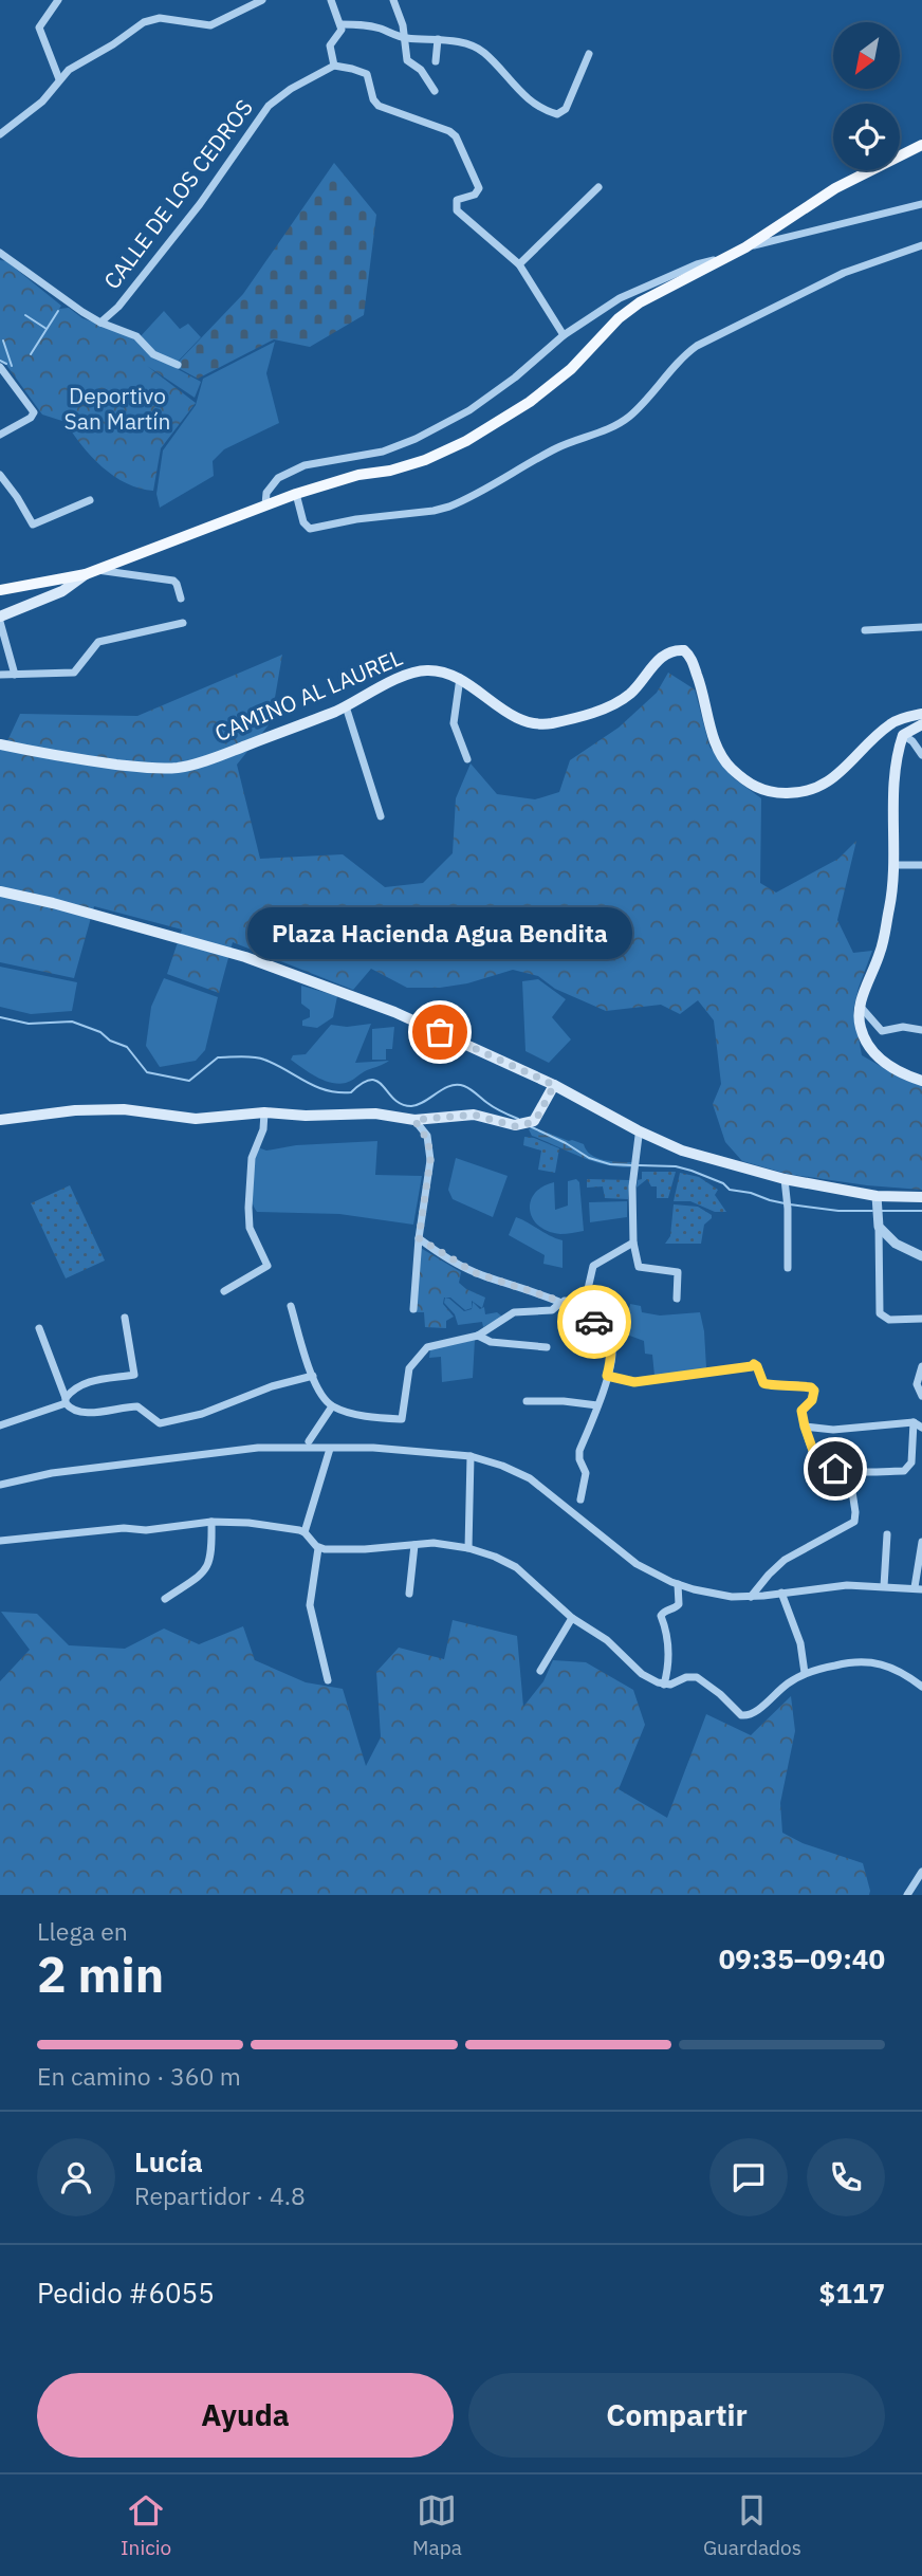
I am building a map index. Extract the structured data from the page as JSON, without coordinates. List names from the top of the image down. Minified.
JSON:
{"streets":{"main road":["CAMINO AL LAUREL"],"street":["CALLE DE LOS CEDROS"]},"parks":["Deportivo San Martín"],"places":["Plaza Hacienda Agua Bendita"],"north":"bottom left","page":{"bubble":"Plaza Hacienda Agua Bendita","heading":["2 min","Llega en","09:35–09:40"],"panel":["Lucía","Repartidor · 4.8","Pedido #6055","$117"],"bar":"En camino · 360 m","buttons":["Ayuda","Compartir"],"tabs":["Inicio","Mapa","Guardados"]}}
